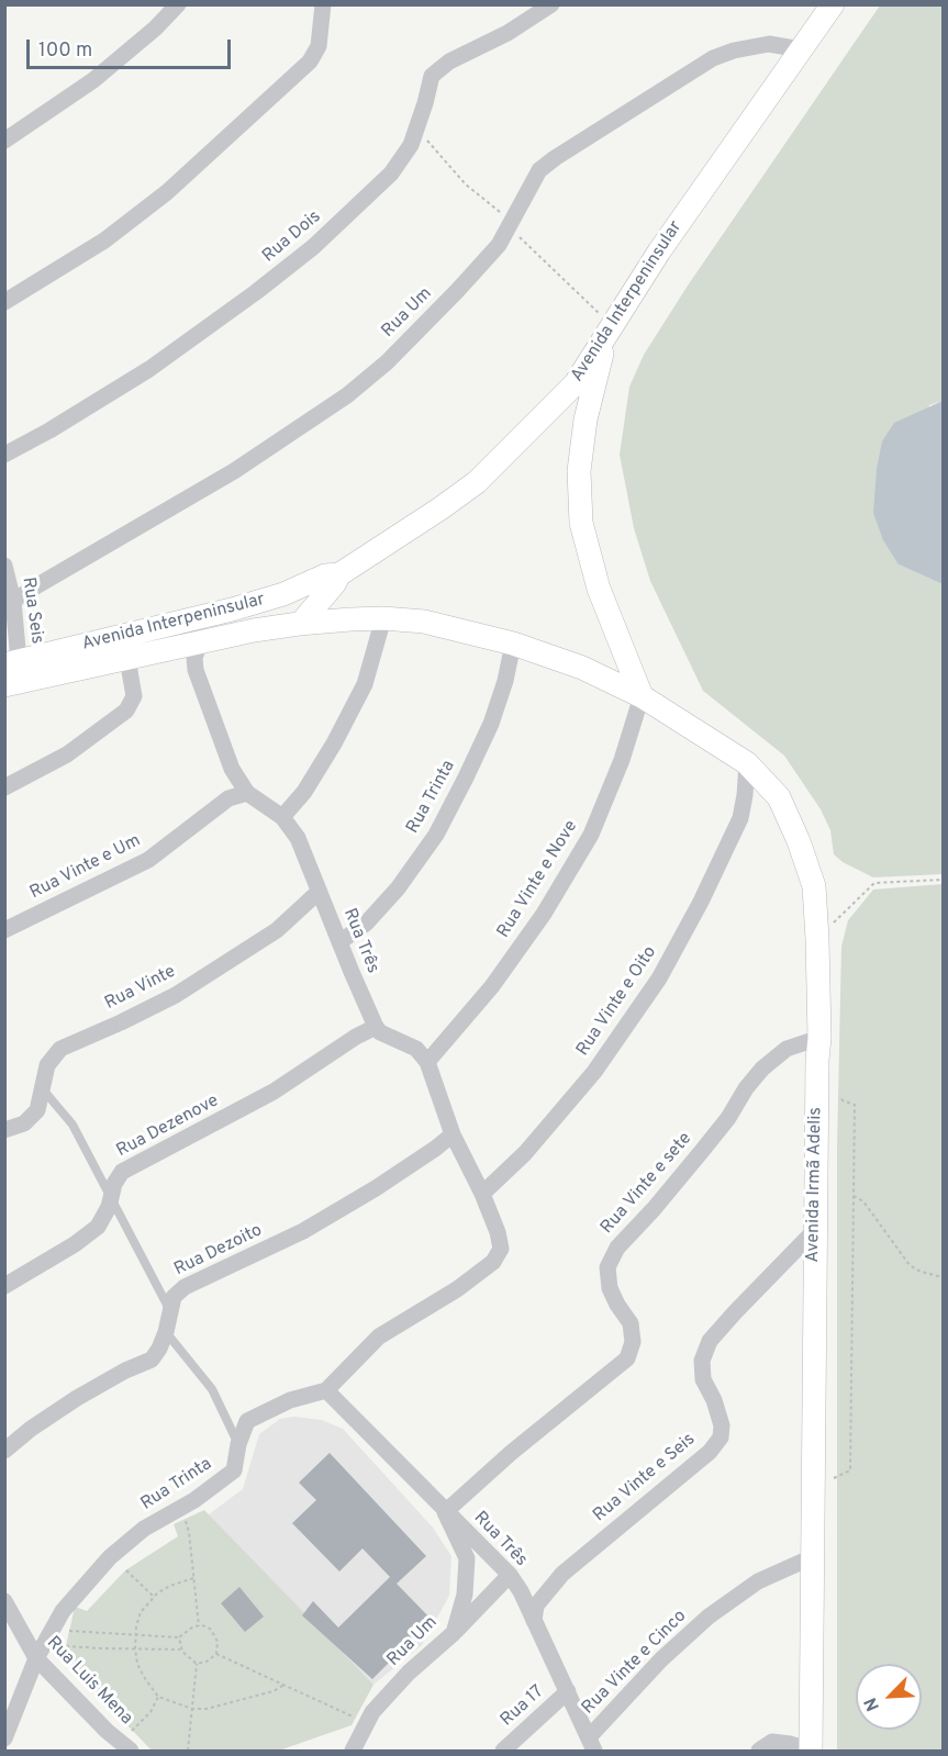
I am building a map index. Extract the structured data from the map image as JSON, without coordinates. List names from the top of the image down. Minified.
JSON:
{"streets":{"street":["Rua Dois","Avenida Interpeninsular","Rua Um","Rua Seis","Rua Trinta","Rua Vinte e Um","Rua Vinte e Nove","Rua Três","Rua Vinte","Rua Vinte e Oito","Rua Dezenove","Rua Vinte e sete","Avenida Irmã Adelis","Rua Dezoito","Rua Vinte e Seis","Rua Vinte e Cinco","Rua Luis Mena","Rua 17"]},"crossings":[["Avenida Interpeninsular","Rua Um"],["Avenida Interpeninsular","Rua Seis"],["Avenida Interpeninsular","Rua Três"],["Avenida Interpeninsular","Avenida Irmã Adelis"],["Rua Um","Rua Seis"],["Rua Um","Rua Três"],["Rua Um","Rua Vinte e sete"],["Rua Trinta","Rua Três"],["Rua Trinta","Avenida Irmã Adelis"],["Rua Trinta","Rua Luis Mena"],["Rua Vinte e Um","Rua Três"],["Rua Vinte e Nove","Avenida Irmã Adelis"],["Rua Três","Rua Vinte"],["Rua Três","Rua Dezenove"],["Rua Três","Rua Vinte e sete"],["Rua Três","Rua Vinte e Seis"],["Rua Três","Rua Vinte e Cinco"],["Rua Três","Rua 17"],["Rua Vinte e Oito","Avenida Irmã Adelis"],["Rua Vinte e sete","Avenida Irmã Adelis"],["Avenida Irmã Adelis","Rua Vinte e Seis"],["Avenida Irmã Adelis","Rua Vinte e Cinco"]],"scale_bar":"100 m","north":"bottom left"}
